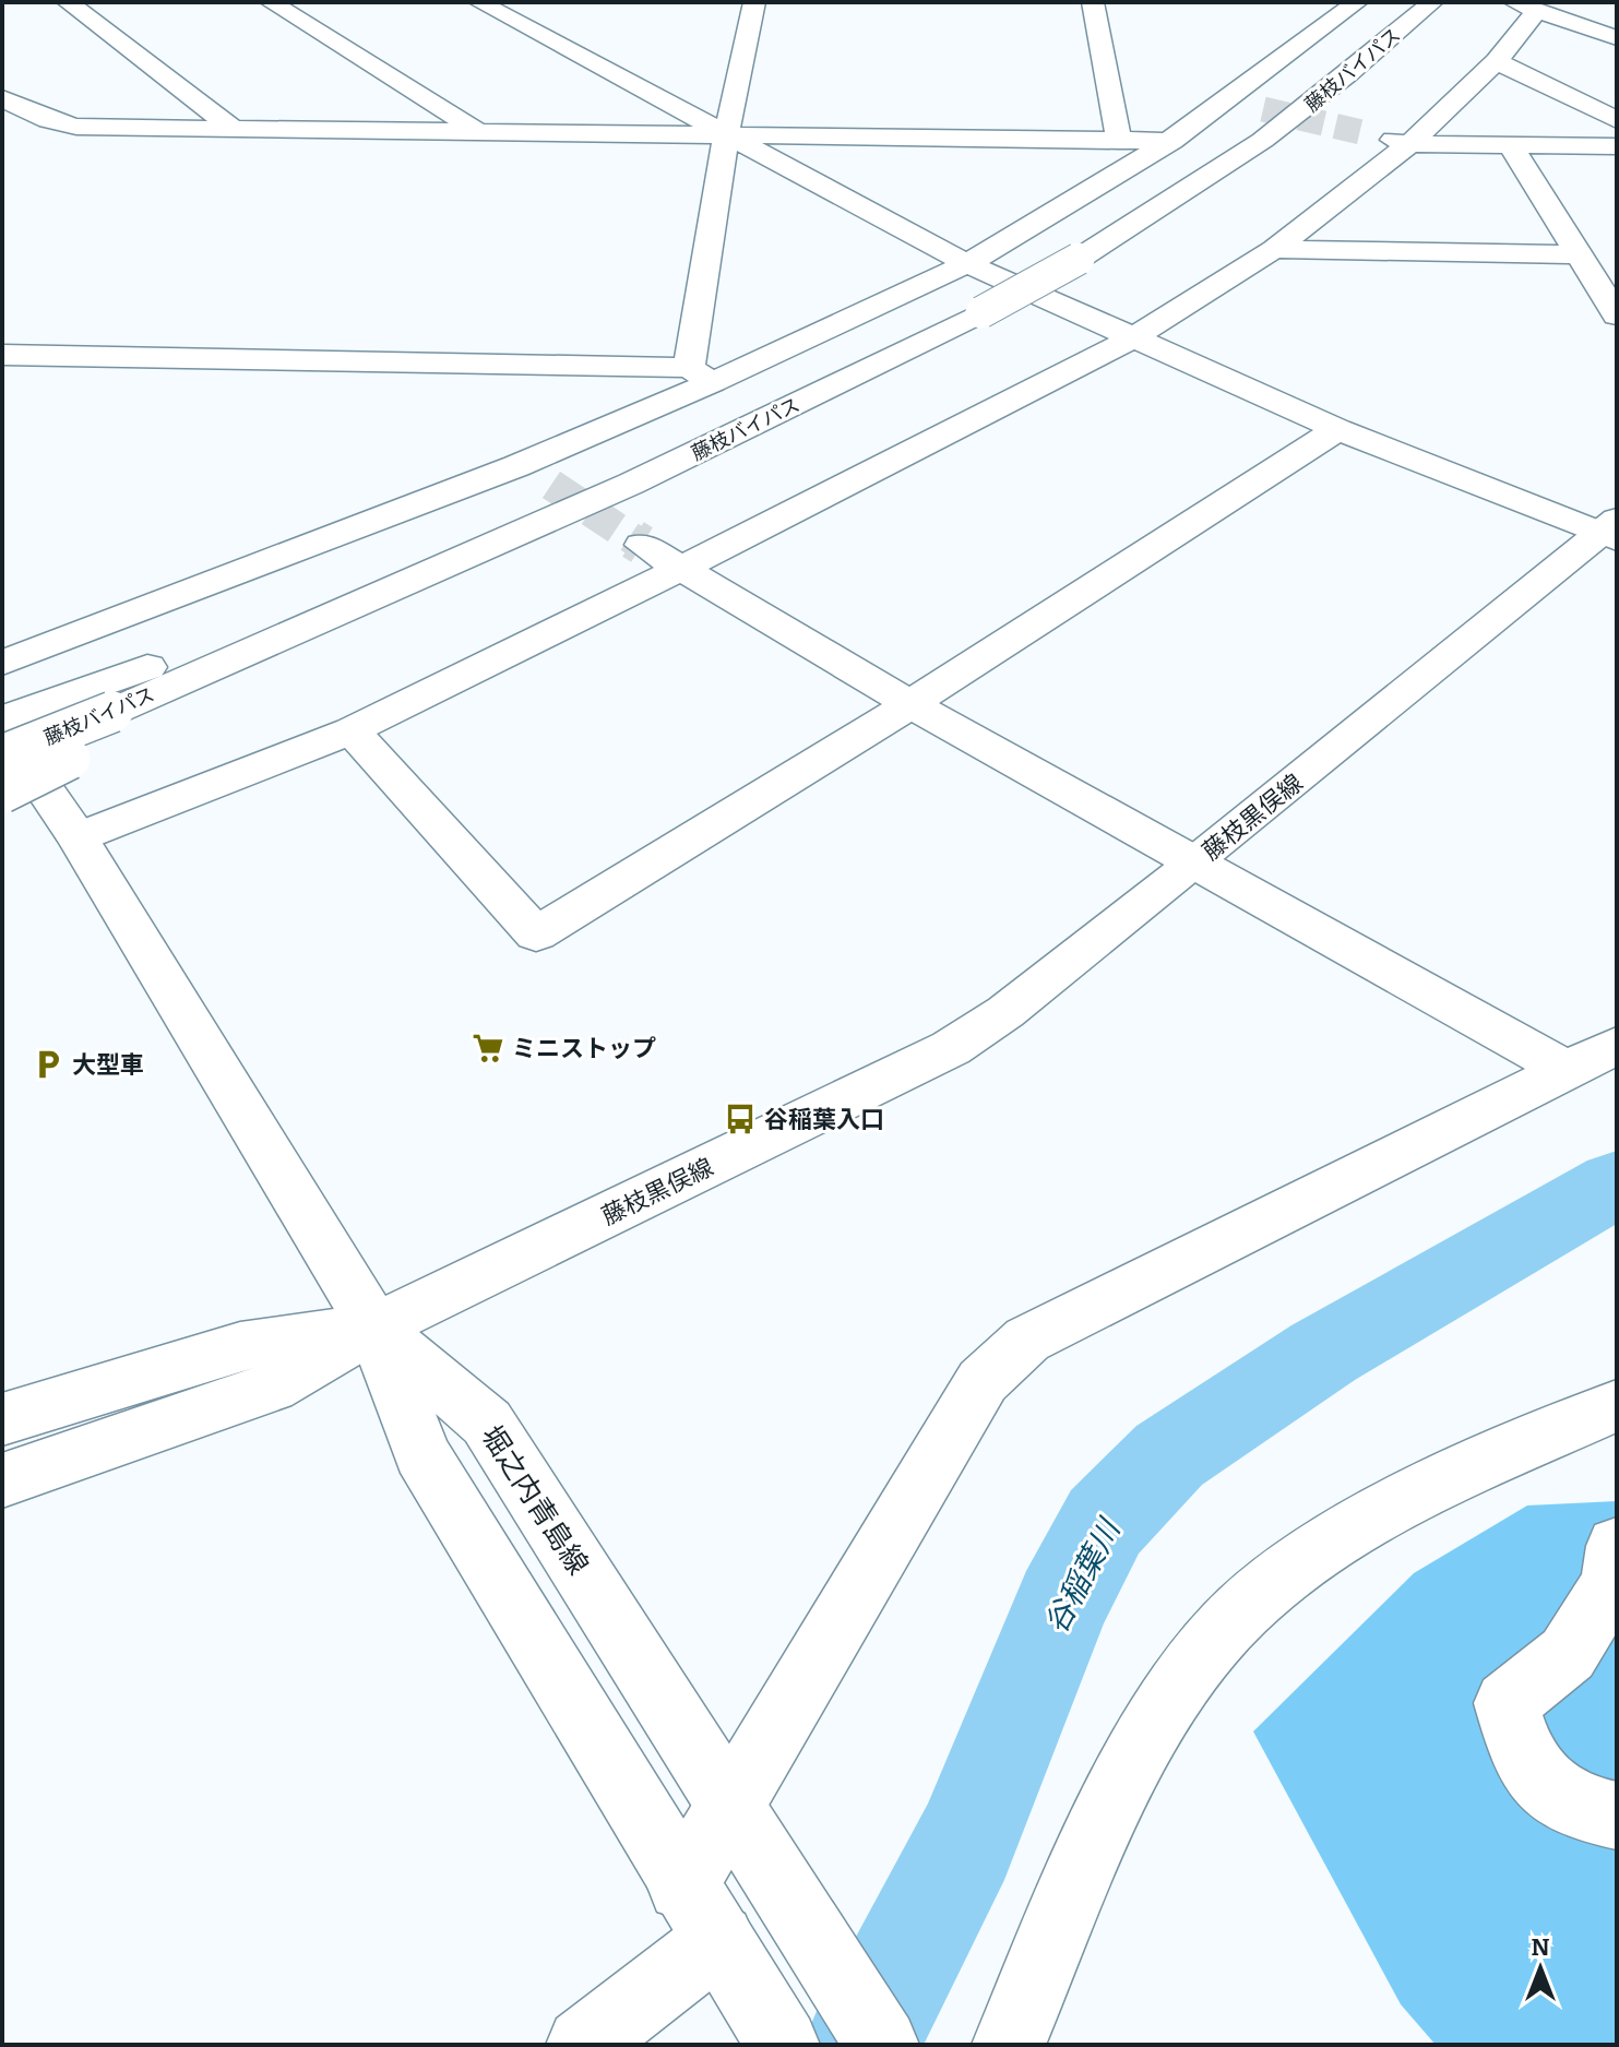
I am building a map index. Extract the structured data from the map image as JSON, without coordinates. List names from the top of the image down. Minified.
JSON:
{"streets":{"main road":["藤枝バイパス","藤枝黒俣線","堀之内青島線"]},"crossings":[["藤枝黒俣線","堀之内青島線"]],"water":["谷稲葉川"],"places":{"supermarket":["ミニストップ"],"parking":["大型車"],"bus stop":["谷稲葉入口"]},"north":"top"}
